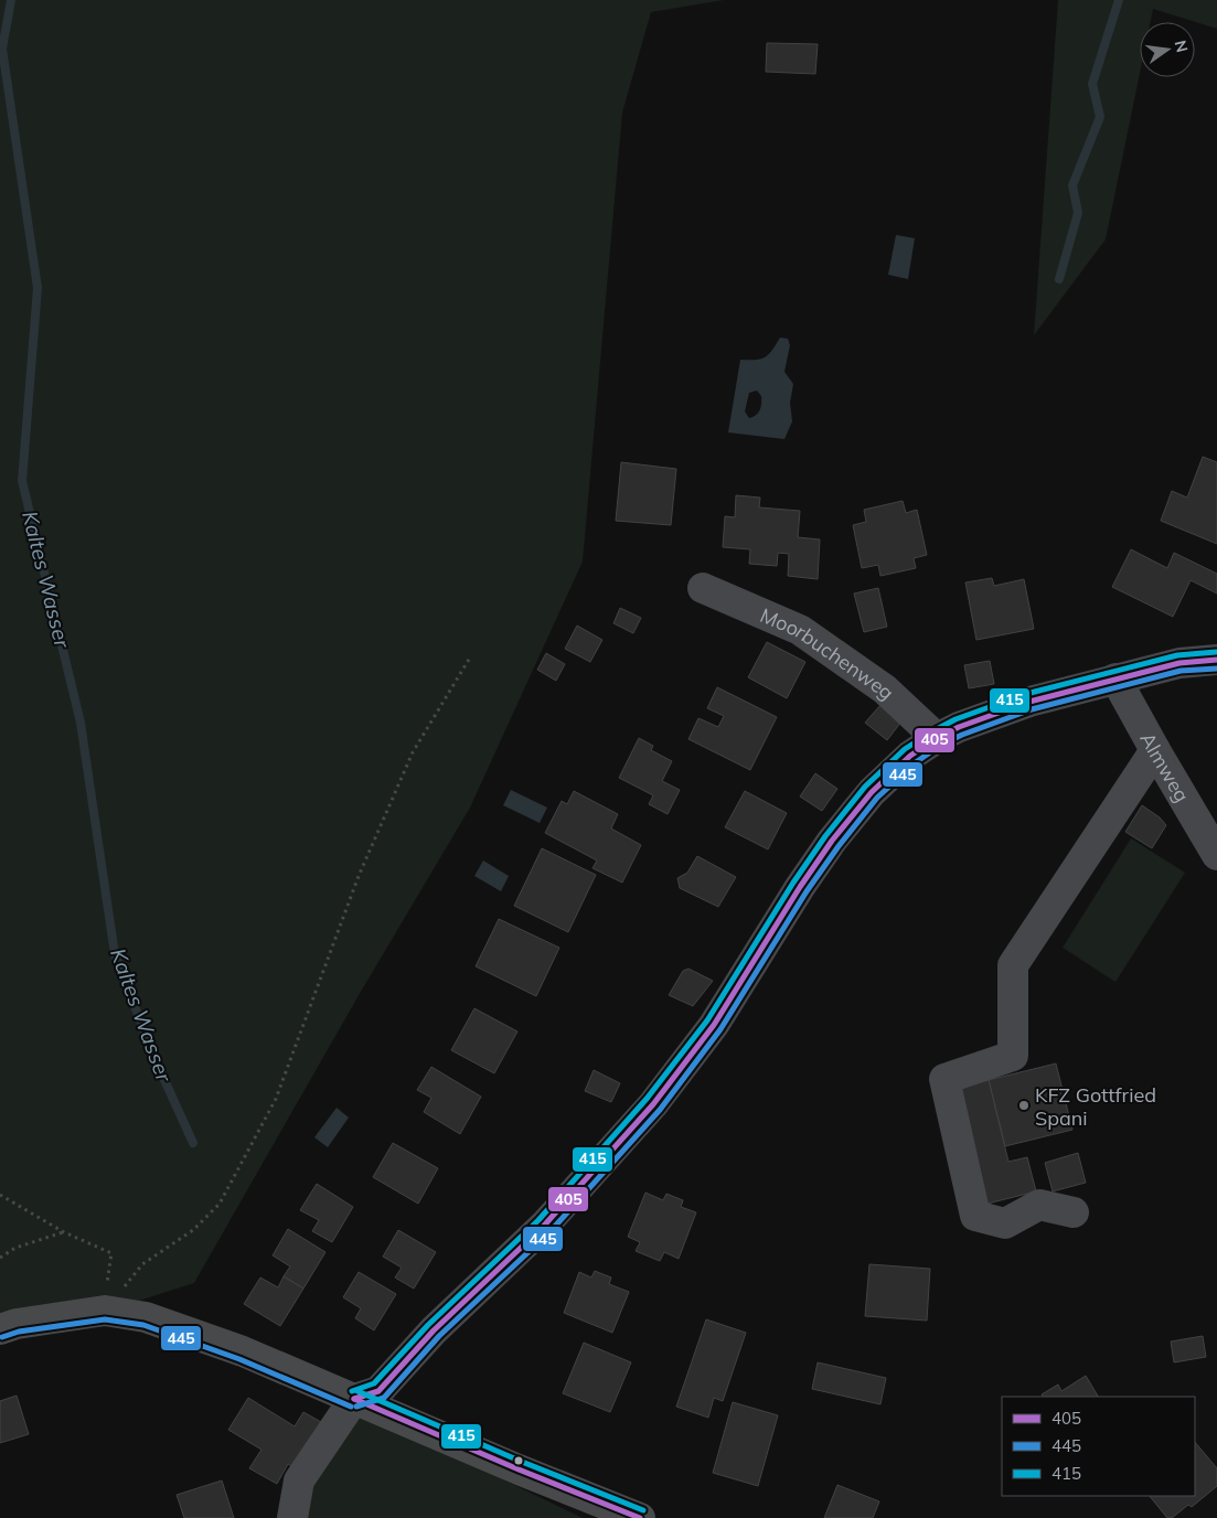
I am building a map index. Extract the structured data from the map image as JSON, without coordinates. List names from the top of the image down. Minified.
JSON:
{"streets":{"street":["Moorbuchenweg","Almweg"]},"water":["Kaltes Wasser"],"places":["KFZ Gottfried Spani"],"lines":["transit line 415","transit line 405","transit line 445"],"legend":["405","445","415"],"north":"right"}
